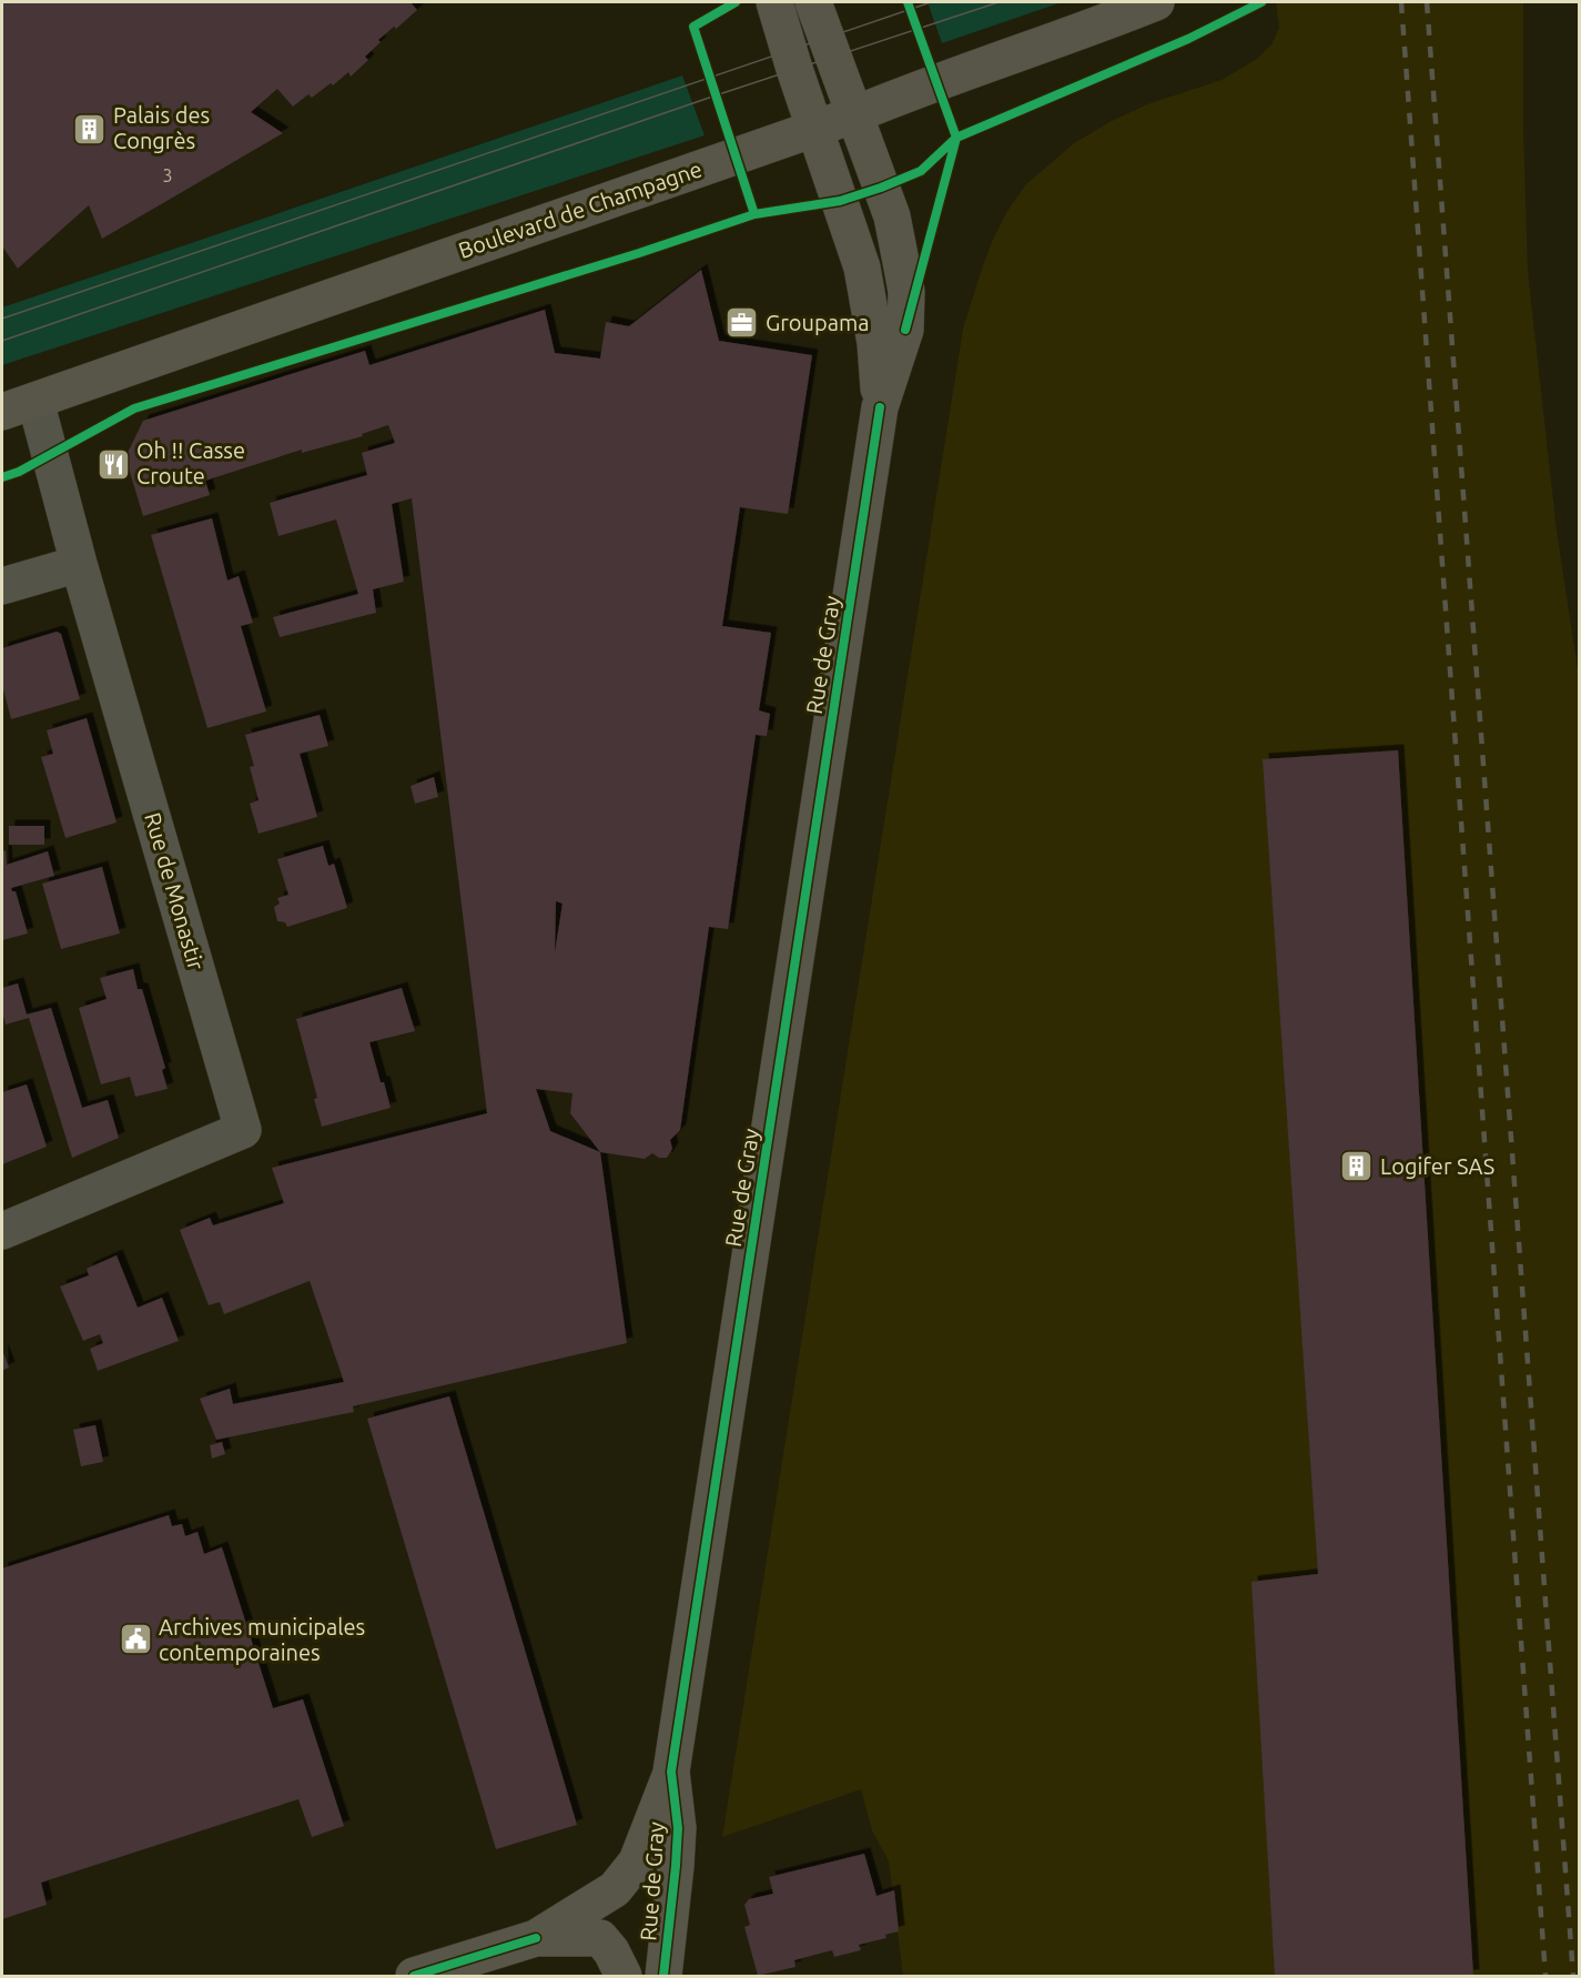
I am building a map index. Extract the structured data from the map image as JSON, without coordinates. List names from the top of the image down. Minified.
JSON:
{"streets":{"main road":["Boulevard de Champagne","Rue de Gray"],"street":["Rue de Monastir"]},"crossings":[["Boulevard de Champagne","Rue de Gray"],["Boulevard de Champagne","Rue de Monastir"]],"places":{"building":["Palais des Congrès","Logifer SAS"],"office":["Groupama"],"restaurant":["Oh !! Casse Croute"],"public building":["Archives municipales contemporaines"]},"house_numbers":["3"]}
